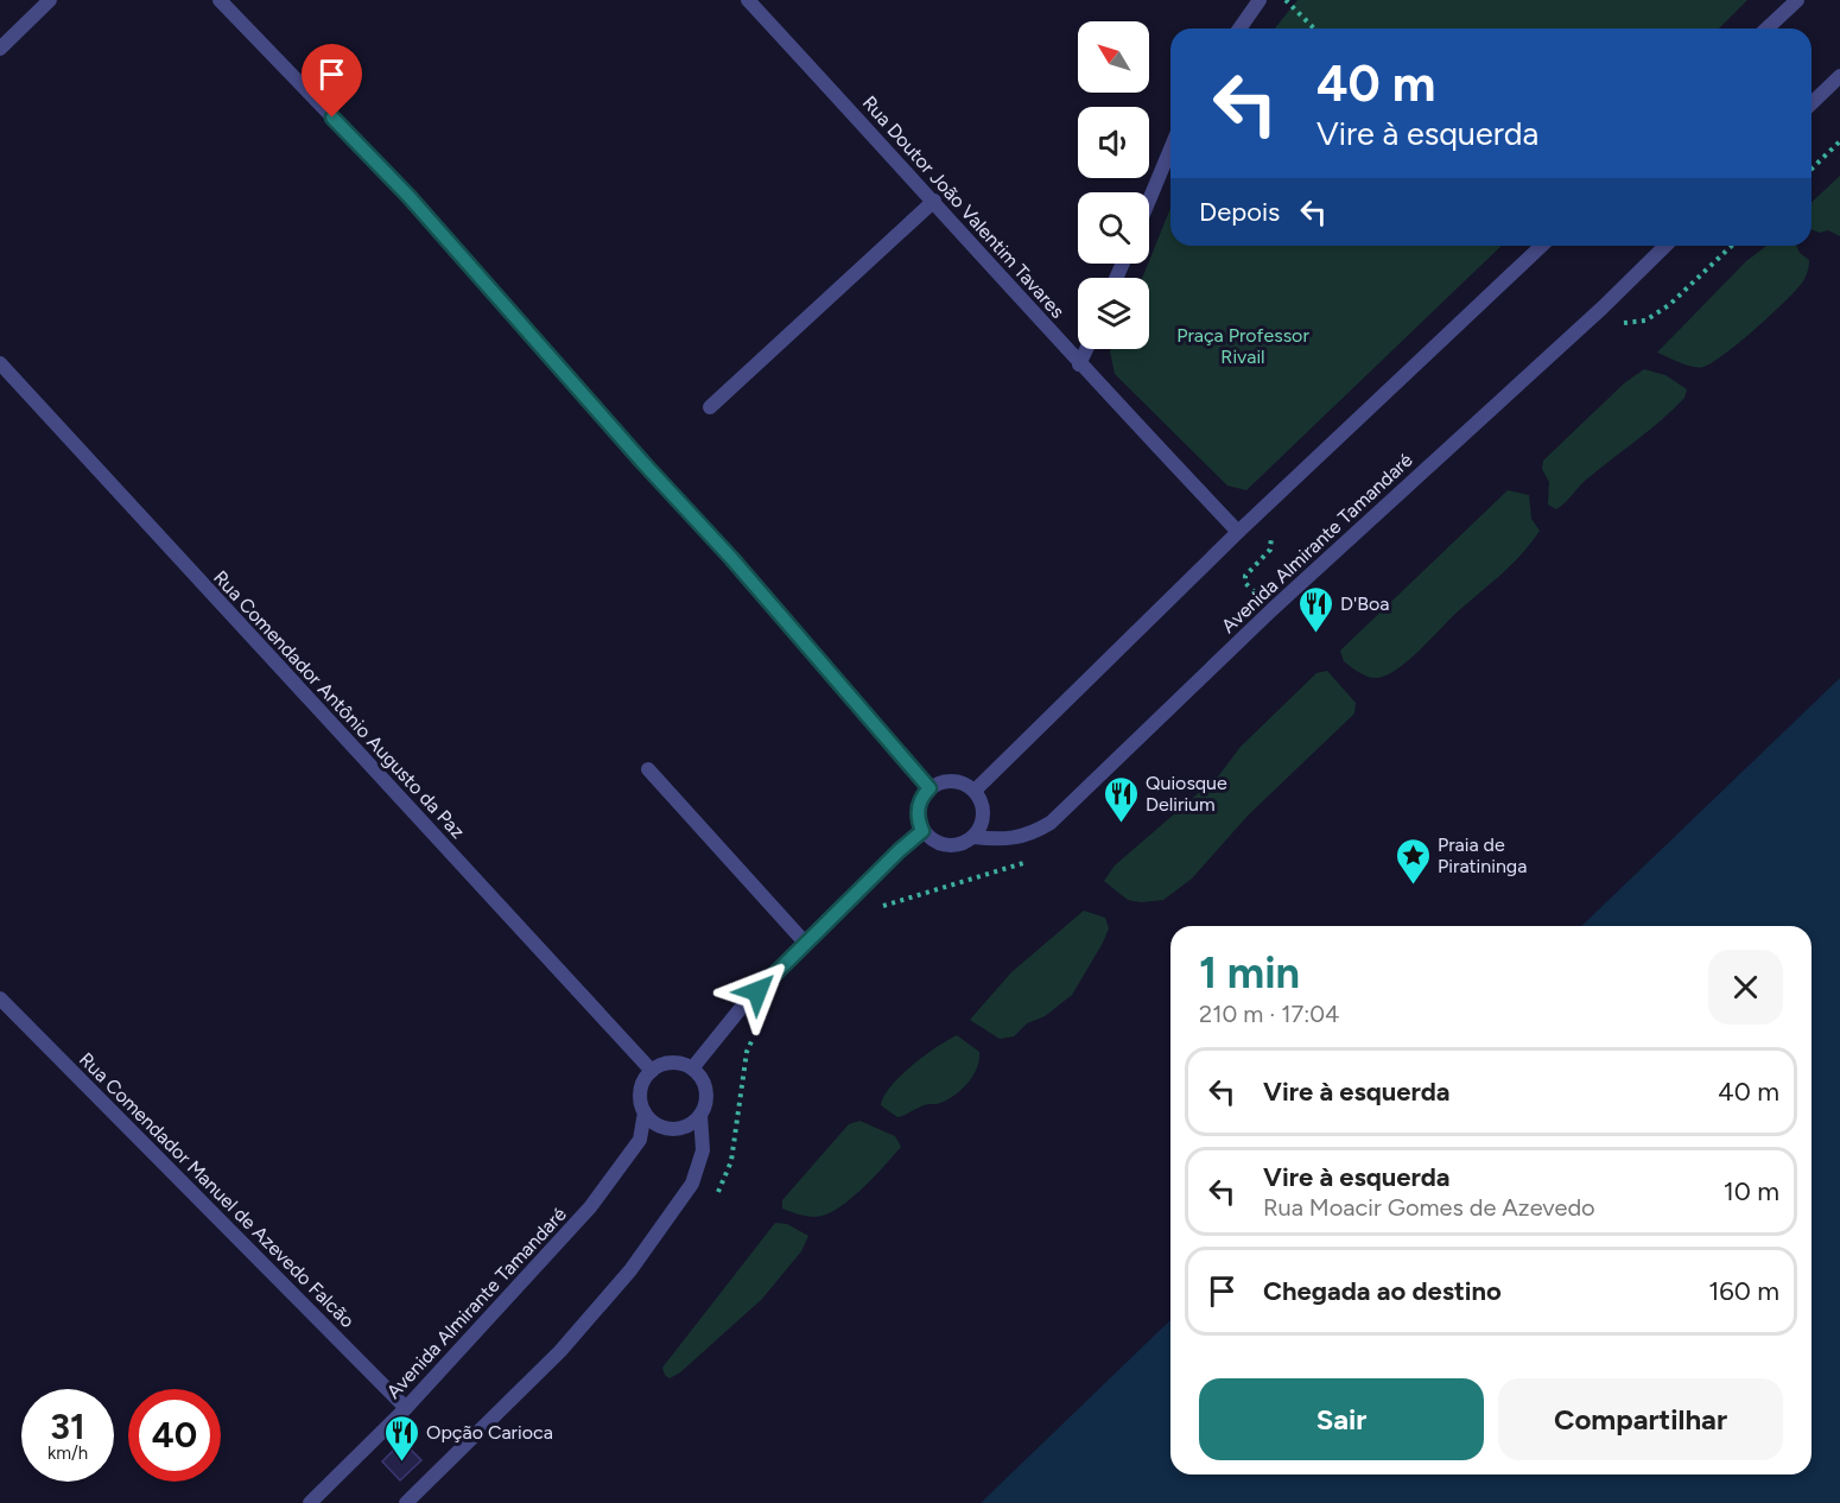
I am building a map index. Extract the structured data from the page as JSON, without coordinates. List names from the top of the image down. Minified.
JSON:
{"streets":{"street":["Rua Doutor João Valentim Tavares","Avenida Almirante Tamandaré","Rua Comendador Antônio Augusto da Paz","Rua Comendador Manuel de Azevedo Falcão"]},"crossings":[["Avenida Almirante Tamandaré","Rua Comendador Antônio Augusto da Paz"],["Avenida Almirante Tamandaré","Rua Comendador Manuel de Azevedo Falcão"]],"parks":["Praça Professor Rivail"],"places":{"restaurant":["D'Boa","Quiosque Delirium","Opção Carioca"],"place":["Praia de Piratininga"]},"north":"top left","page":{"turn":["40 m","Vire à esquerda"],"then":"Depois","heading":["1 min","210 m · 17:04"],"list":[{"name":"Vire à esquerda","value":"40 m"},{"name":"Vire à esquerda","note":"Rua Moacir Gomes de Azevedo","value":"10 m"},{"name":"Chegada ao destino","value":"160 m"}],"buttons":["Sair","Compartilhar"],"speed":"31 km/h","limit":"40"}}
